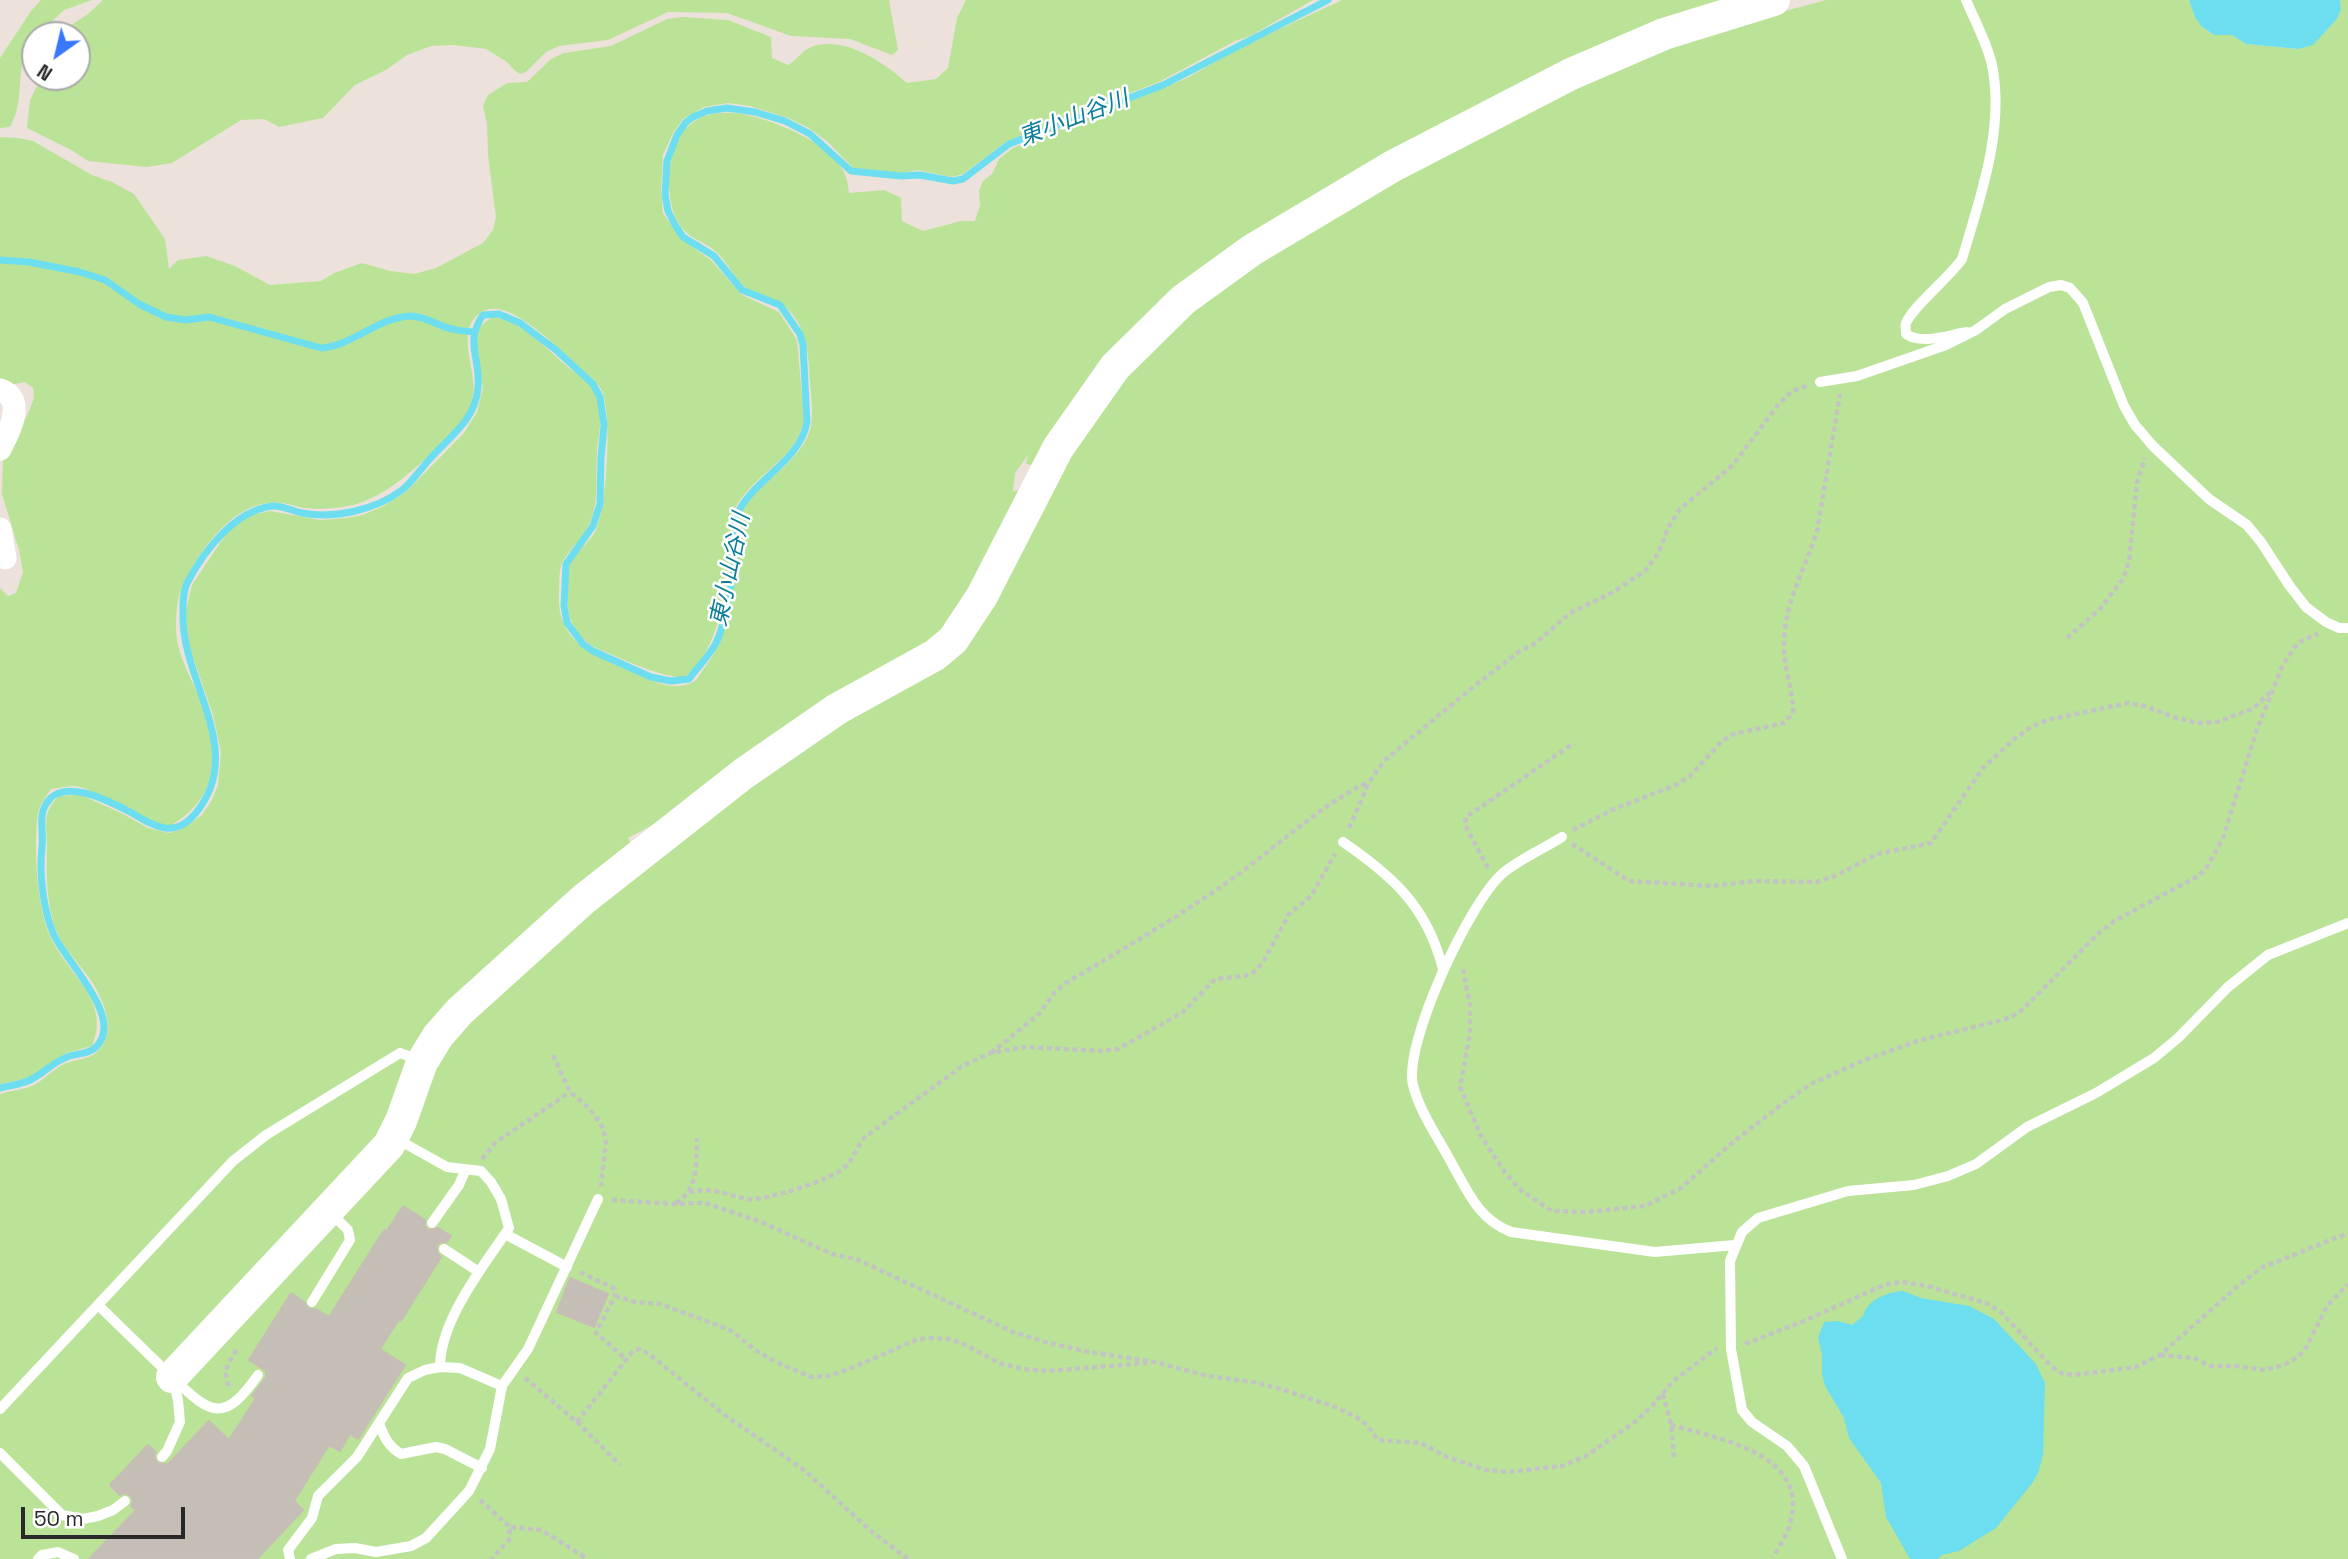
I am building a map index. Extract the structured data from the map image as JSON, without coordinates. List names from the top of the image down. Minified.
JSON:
{"water":["東小山谷川"],"scale_bar":"50 m","north":"bottom left"}
